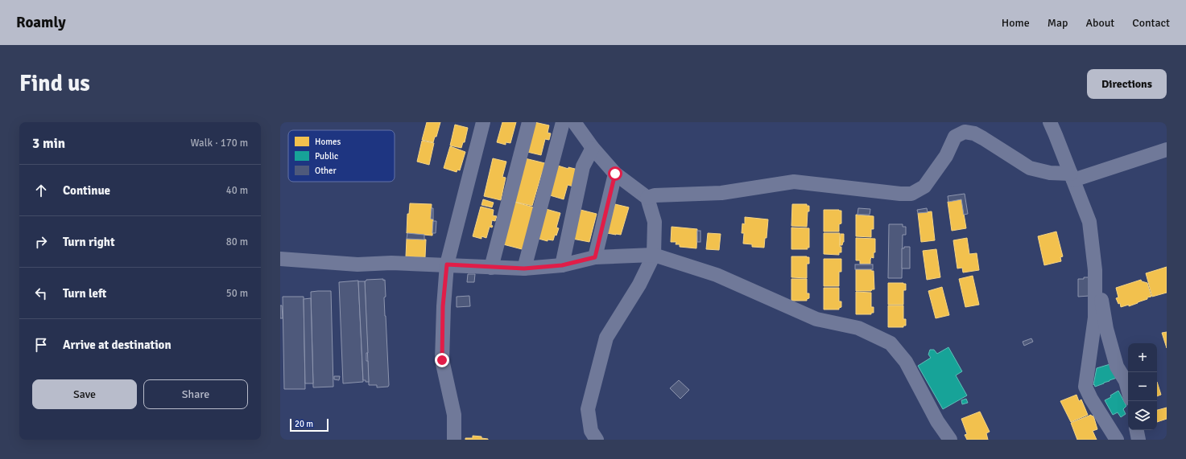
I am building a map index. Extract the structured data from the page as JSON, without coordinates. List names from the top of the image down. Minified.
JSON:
{"legend":["Homes","Public","Other"],"scale_bar":"20 m","page":{"header":"Roamly","nav":["Home","Map","About","Contact"],"buttons":["Directions",["Save","Share"]],"title":"Find us","heading":["3 min","Walk · 170 m"],"list":[["Continue","40 m"],["Turn right","80 m"],["Turn left","50 m"],"Arrive at destination"],"map_buttons":["+","−"],"scale":"20 m"}}
